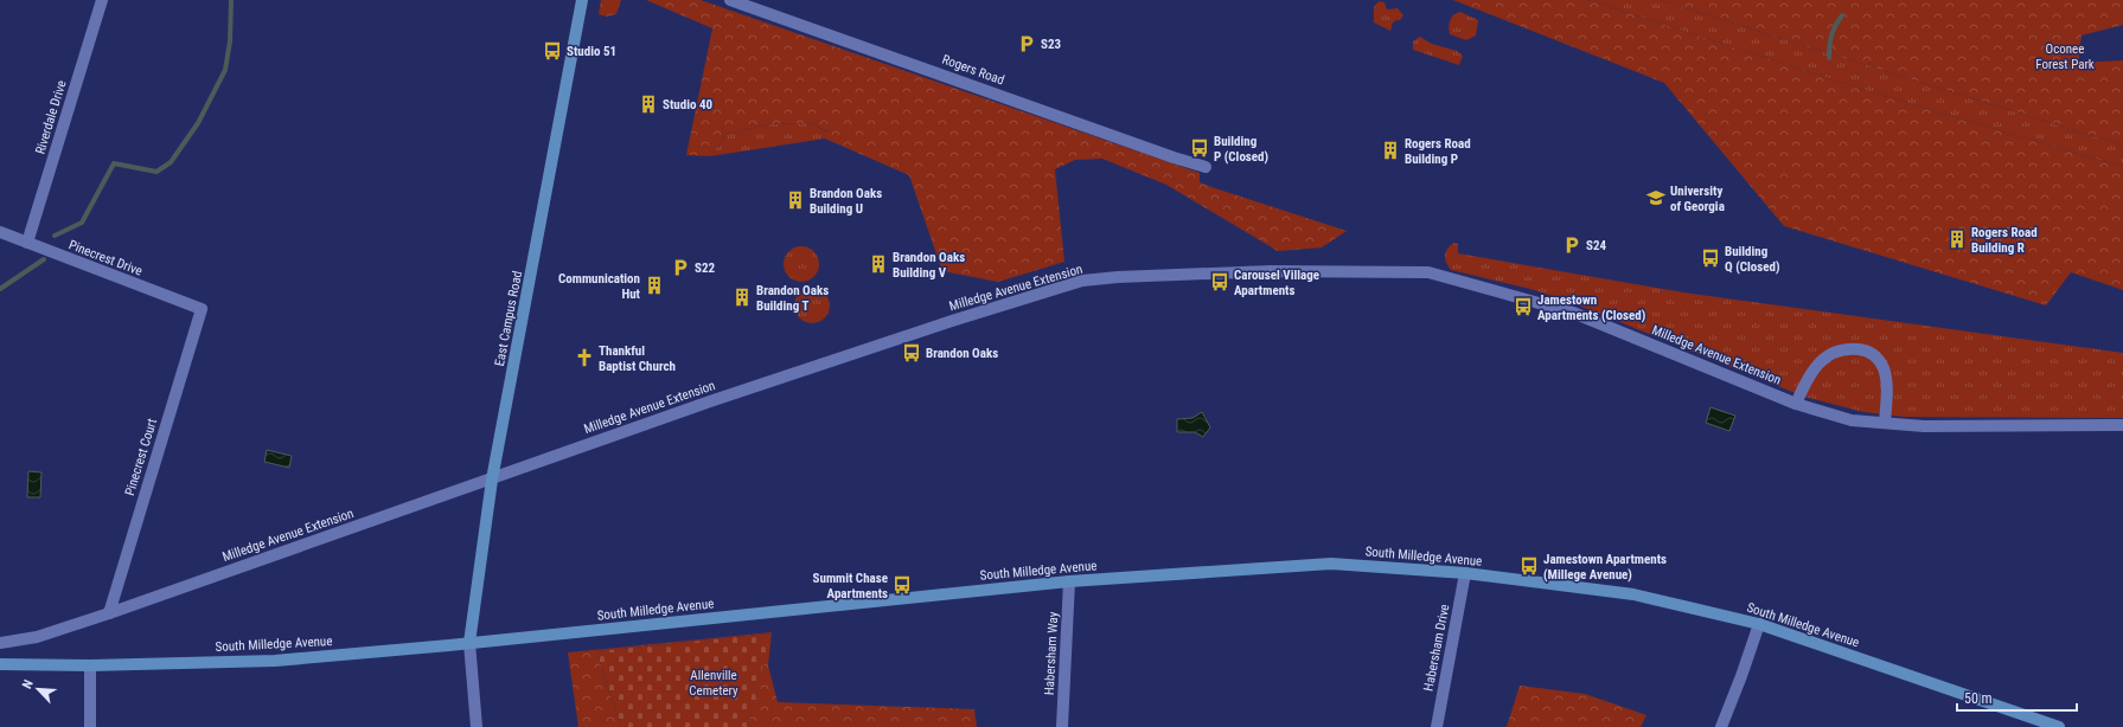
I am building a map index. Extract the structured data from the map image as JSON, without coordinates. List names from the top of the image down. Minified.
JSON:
{"streets":{"main road":["East Campus Road","South Milledge Avenue"],"street":["Rogers Road","Riverdale Drive","Pinecrest Drive","Milledge Avenue Extension","Pinecrest Court","Habersham Drive","Habersham Way"]},"crossings":[["Riverdale Drive","Pinecrest Drive"],["Pinecrest Drive","Pinecrest Court"],["Milledge Avenue Extension","East Campus Road"],["Milledge Avenue Extension","Pinecrest Court"],["East Campus Road","South Milledge Avenue"],["South Milledge Avenue","Habersham Drive"],["South Milledge Avenue","Habersham Way"]],"parks":["Oconee Forest Park","Allenville Cemetery"],"places":{"parking":["S23","S24","S22"],"bus stop":["Studio 51","Building P (Closed)","Building Q (Closed)","Carousel Village Apartments","Jamestown Apartments (Closed)","Brandon Oaks","Jamestown Apartments (Millege Avenue)","Summit Chase Apartments"],"building":["Studio 40","Rogers Road Building P","Brandon Oaks Building U","Rogers Road Building R","Brandon Oaks Building V","Communication Hut","Brandon Oaks Building T"],"school or university":["University of Georgia"],"church":["Thankful Baptist Church"]},"scale_bar":"50 m","north":"top left"}
